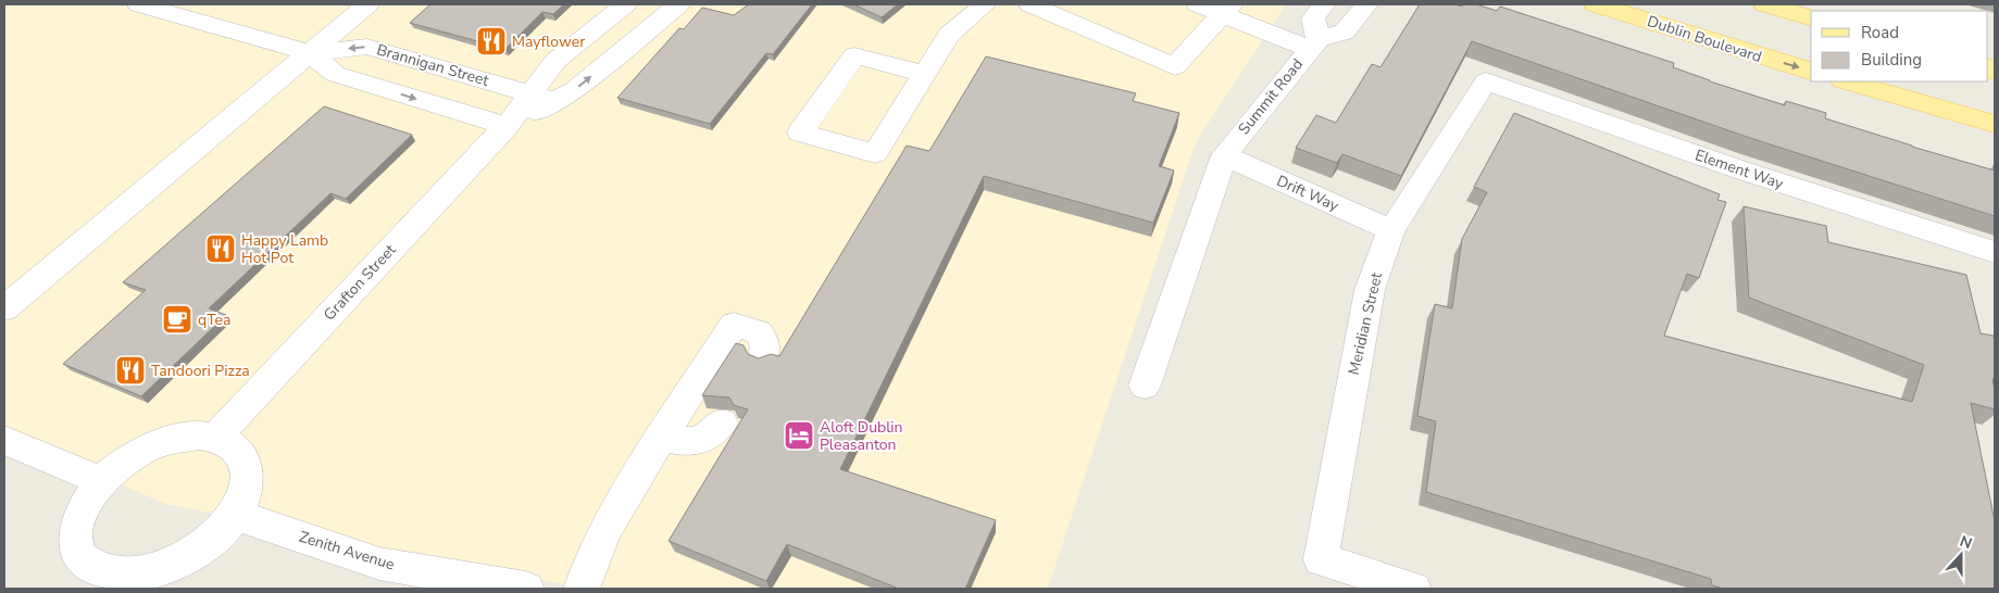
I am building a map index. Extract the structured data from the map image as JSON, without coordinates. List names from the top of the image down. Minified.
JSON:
{"streets":{"main road":["Dublin Boulevard"],"street":["Brannigan Street","Summit Road","Element Way","Drift Way","Grafton Street","Meridian Street","Zenith Avenue"]},"crossings":[["Brannigan Street","Grafton Street"],["Summit Road","Drift Way"],["Element Way","Meridian Street"],["Drift Way","Meridian Street"],["Grafton Street","Zenith Avenue"]],"one_way":["Dublin Boulevard"],"places":{"restaurant":["Mayflower","Happy Lamb Hot Pot","Tandoori Pizza"],"cafe":["qTea"],"hotel":["Aloft Dublin Pleasanton"]},"legend":["Road","Building"],"north":"top"}
